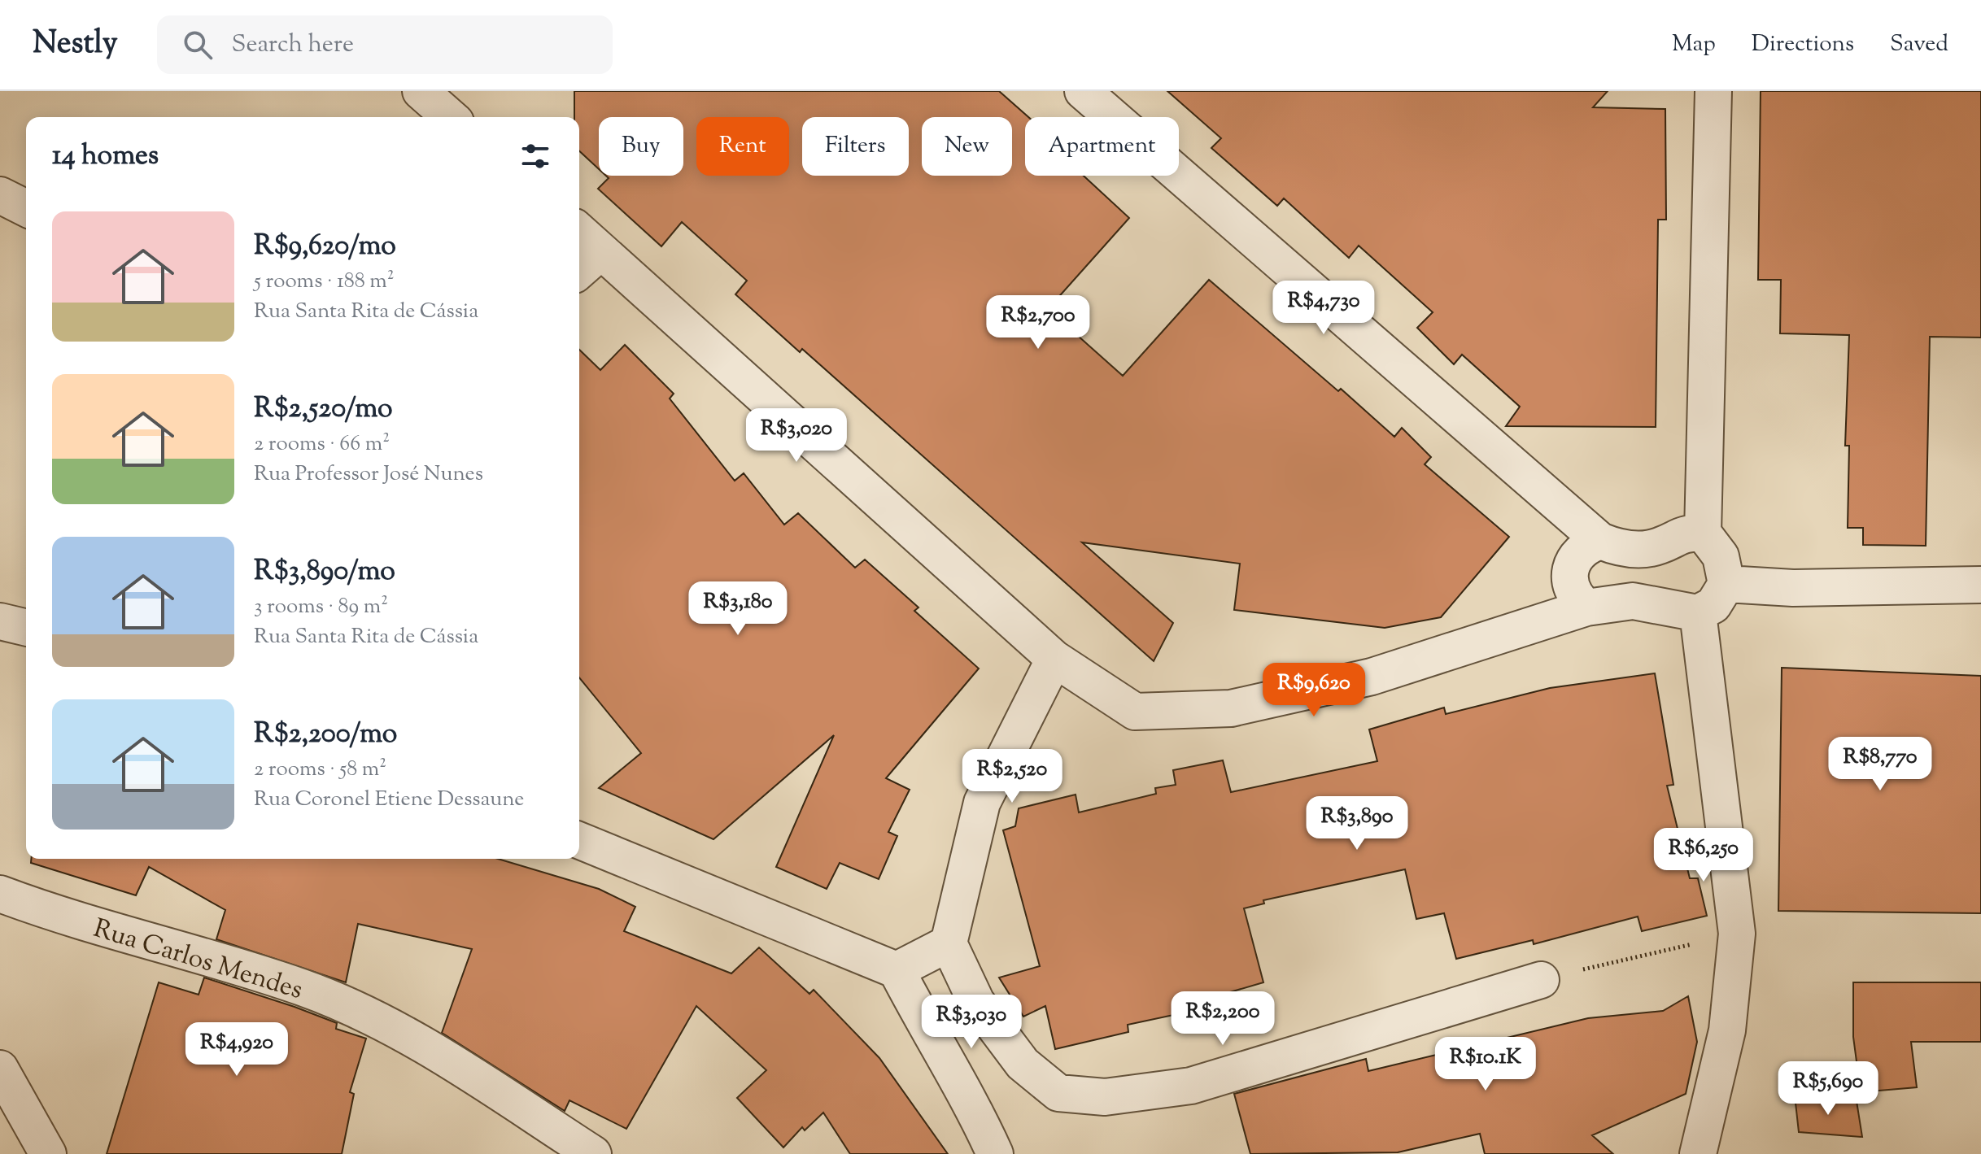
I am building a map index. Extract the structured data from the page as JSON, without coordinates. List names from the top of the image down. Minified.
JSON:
{"streets":{"street":["Rua Carlos Mendes"]},"page":{"header":"Nestly","search":"Search here","nav":["Map","Directions","Saved"],"chip":["Buy","Rent","Filters","New","Apartment"],"heading":"14 homes","list":[{"name":"R$9,620/mo","note":"5 rooms · 188 m² · Rua Santa Rita de Cássia"},{"name":"R$2,520/mo","note":"2 rooms · 66 m² · Rua Professor José Nunes"},{"name":"R$3,890/mo","note":"3 rooms · 89 m² · Rua Santa Rita de Cássia"},{"name":"R$2,200/mo","note":"2 rooms · 58 m² · Rua Coronel Etiene Dessaune"}],"price":["R$4,730","R$2,700","R$3,020","R$3,180","R$9,620","R$8,770","R$2,520","R$3,890","R$6,250","R$2,200","R$3,030","R$4,920","R$10.1K","R$5,690"]}}
